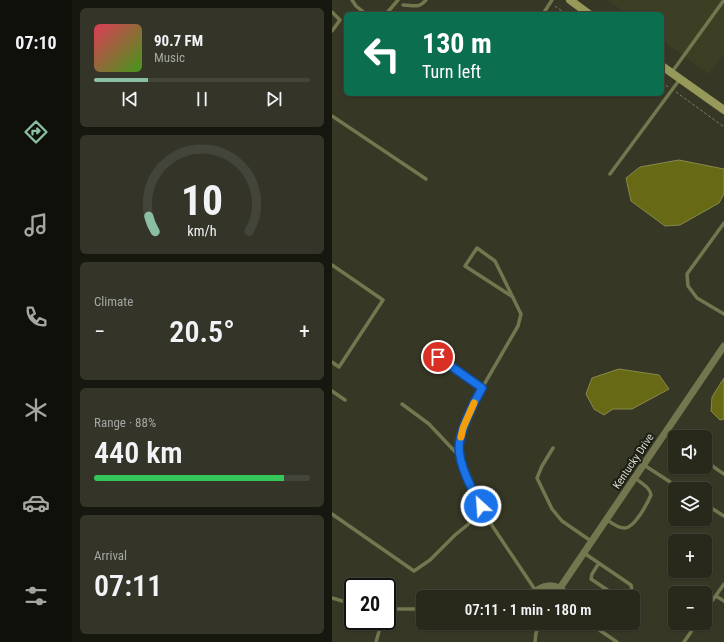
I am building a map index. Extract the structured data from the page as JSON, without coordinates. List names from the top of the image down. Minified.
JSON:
{"streets":{"street":["Kentucky Drive"]},"page":{"tabs":"07:10","turn":["130 m","Turn left"],"song":["90.7 FM","Music"],"tile":["Climate",["Range · 88%","440 km"],["Arrival","07:11"]],"heat":["−","20.5°","+"],"map_buttons":["+","−"],"limit":"20","trip":"07:11 · 1 min · 180 m","gauge":["10","km/h"]}}
